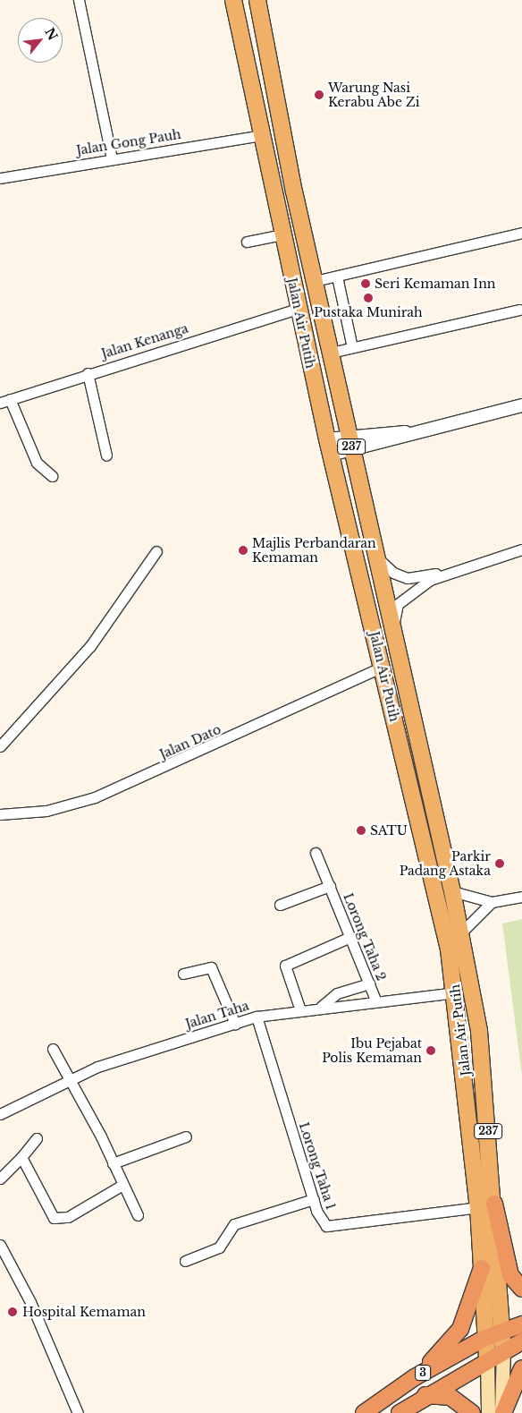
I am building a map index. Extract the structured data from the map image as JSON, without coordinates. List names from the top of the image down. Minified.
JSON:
{"streets":{"highway":["3"],"main road":["Jalan Air Putih","237"],"street":["Jalan Gong Pauh","Jalan Kenanga","Jalan Dato","Lorong Taha 2","Jalan Taha","Lorong Taha 1"]},"crossings":[["Jalan Gong Pauh","Jalan Air Putih"],["Jalan Air Putih","Jalan Kenanga"],["Jalan Air Putih","Jalan Dato"],["Jalan Air Putih","Jalan Taha"],["Jalan Air Putih","Lorong Taha 1"],["Jalan Air Putih","3"],["Lorong Taha 2","Jalan Taha"],["Jalan Taha","Lorong Taha 1"]],"places":["Warung Nasi Kerabu Abe Zi","Seri Kemaman Inn","Pustaka Munirah","Majlis Perbandaran Kemaman","SATU","Parkir Padang Astaka","Ibu Pejabat Polis Kemaman","Hospital Kemaman"],"north":"top right"}
